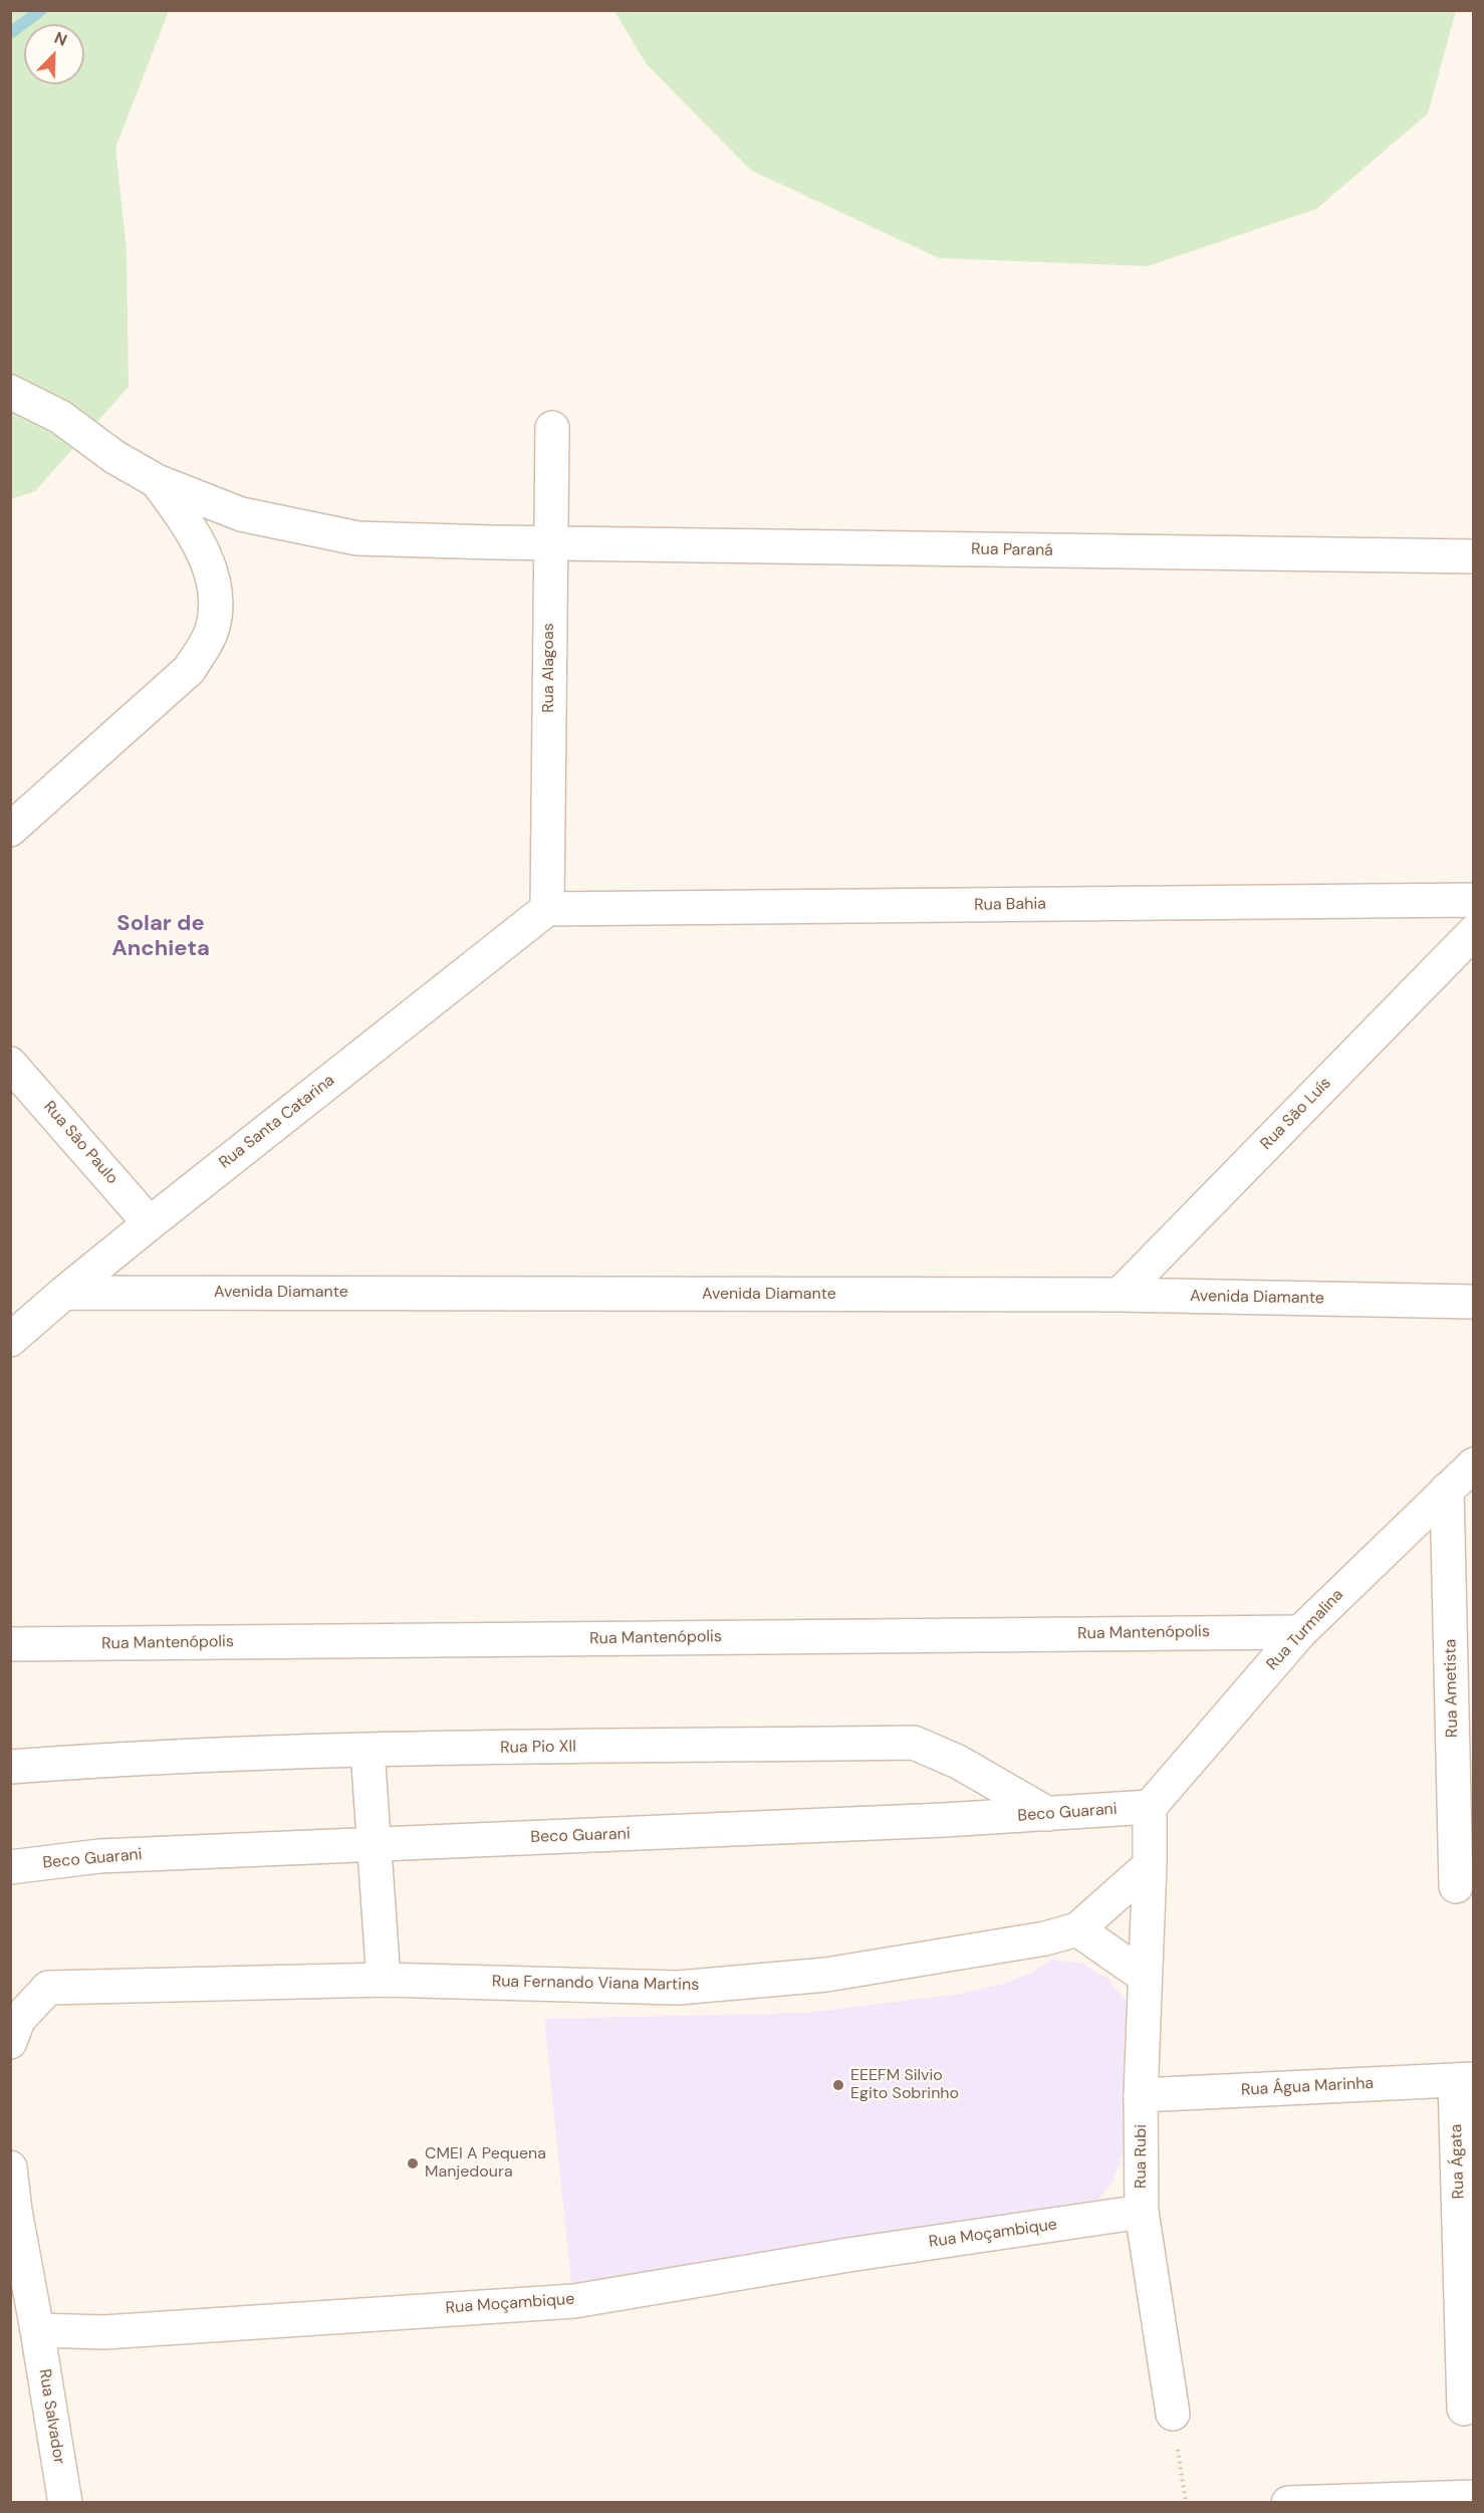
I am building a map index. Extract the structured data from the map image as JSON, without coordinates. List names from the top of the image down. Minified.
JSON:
{"streets":{"street":["Rua Paraná","Rua Alagoas","Rua Bahia","Rua São Luís","Rua Santa Catarina","Rua São Paulo","Avenida Diamante","Rua Turmalina","Rua Mantenópolis","Rua Ametista","Rua Pio XII","Beco Guarani","Rua Fernando Viana Martins","Rua Água Marinha","Rua Rubi","Rua Ágata","Rua Moçambique","Rua Salvador"]},"crossings":[["Rua Paraná","Rua Alagoas"],["Rua Alagoas","Rua Bahia"],["Rua Alagoas","Rua Santa Catarina"],["Rua Bahia","Rua Santa Catarina"],["Rua São Luís","Avenida Diamante"],["Rua Santa Catarina","Rua São Paulo"],["Rua Santa Catarina","Avenida Diamante"],["Rua Turmalina","Rua Mantenópolis"],["Rua Turmalina","Rua Ametista"],["Rua Turmalina","Beco Guarani"],["Rua Turmalina","Rua Rubi"],["Rua Pio XII","Beco Guarani"],["Beco Guarani","Rua Rubi"],["Rua Fernando Viana Martins","Rua Rubi"],["Rua Água Marinha","Rua Rubi"],["Rua Água Marinha","Rua Ágata"],["Rua Rubi","Rua Moçambique"],["Rua Moçambique","Rua Salvador"]],"districts":["Solar de Anchieta"],"places":["EEEFM Silvio Egito Sobrinho","CMEI A Pequena Manjedoura"],"north":"top right"}
